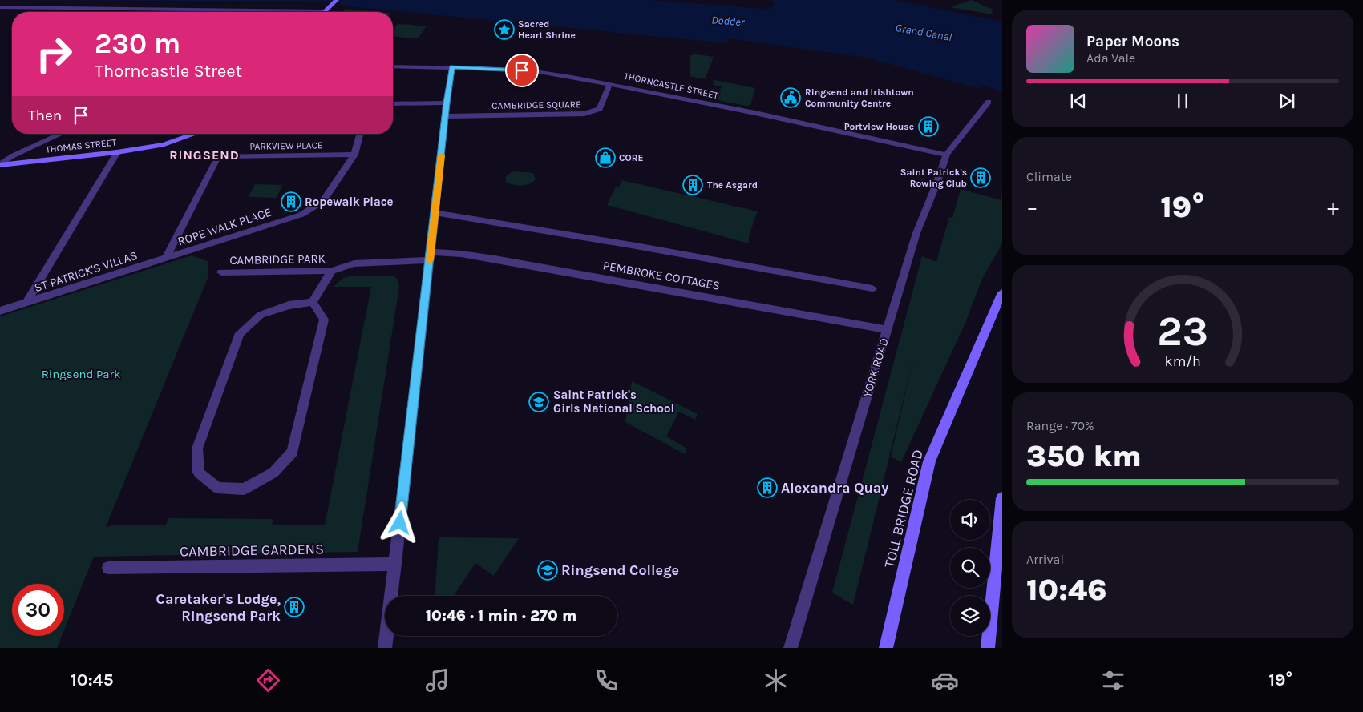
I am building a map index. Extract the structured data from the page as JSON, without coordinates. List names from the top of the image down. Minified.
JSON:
{"streets":{"main road":["THOMAS STREET","TOLL BRIDGE ROAD"],"street":["THORNCASTLE STREET","CAMBRIDGE SQUARE","PARKVIEW PLACE","ROPE WALK PLACE","CAMBRIDGE PARK","ST PATRICK'S VILLAS","PEMBROKE COTTAGES","YORK ROAD","CAMBRIDGE GARDENS"]},"crossings":[["THORNCASTLE STREET","CAMBRIDGE SQUARE"],["THORNCASTLE STREET","YORK ROAD"],["THOMAS STREET","ST PATRICK'S VILLAS"],["PARKVIEW PLACE","ROPE WALK PLACE"],["PARKVIEW PLACE","ST PATRICK'S VILLAS"],["ROPE WALK PLACE","ST PATRICK'S VILLAS"],["CAMBRIDGE PARK","PEMBROKE COTTAGES"],["PEMBROKE COTTAGES","YORK ROAD"]],"districts":["RINGSEND"],"water":["Dodder","Grand Canal"],"parks":["Ringsend Park"],"places":{"place":["Sacred Heart Shrine"],"public building":["Ringsend and Irishtown Community Centre"],"building":["Portview House","Saint Patrick's Rowing Club","The Asgard","Ropewalk Place","Alexandra Quay","Caretaker's Lodge, Ringsend Park"],"shop":["CORE"],"school or university":["Saint Patrick's Girls National School","Ringsend College"]},"page":{"turn":["230 m","Thorncastle Street"],"song":["Paper Moons","Ada Vale"],"then":"Then","tile":["Climate",["Range · 70%","350 km"],["Arrival","10:46"]],"heat":["−","19°","+"],"limit":"30","trip":"10:46 · 1 min · 270 m","tabs":["10:45","19°"],"gauge":["23","km/h"]}}
